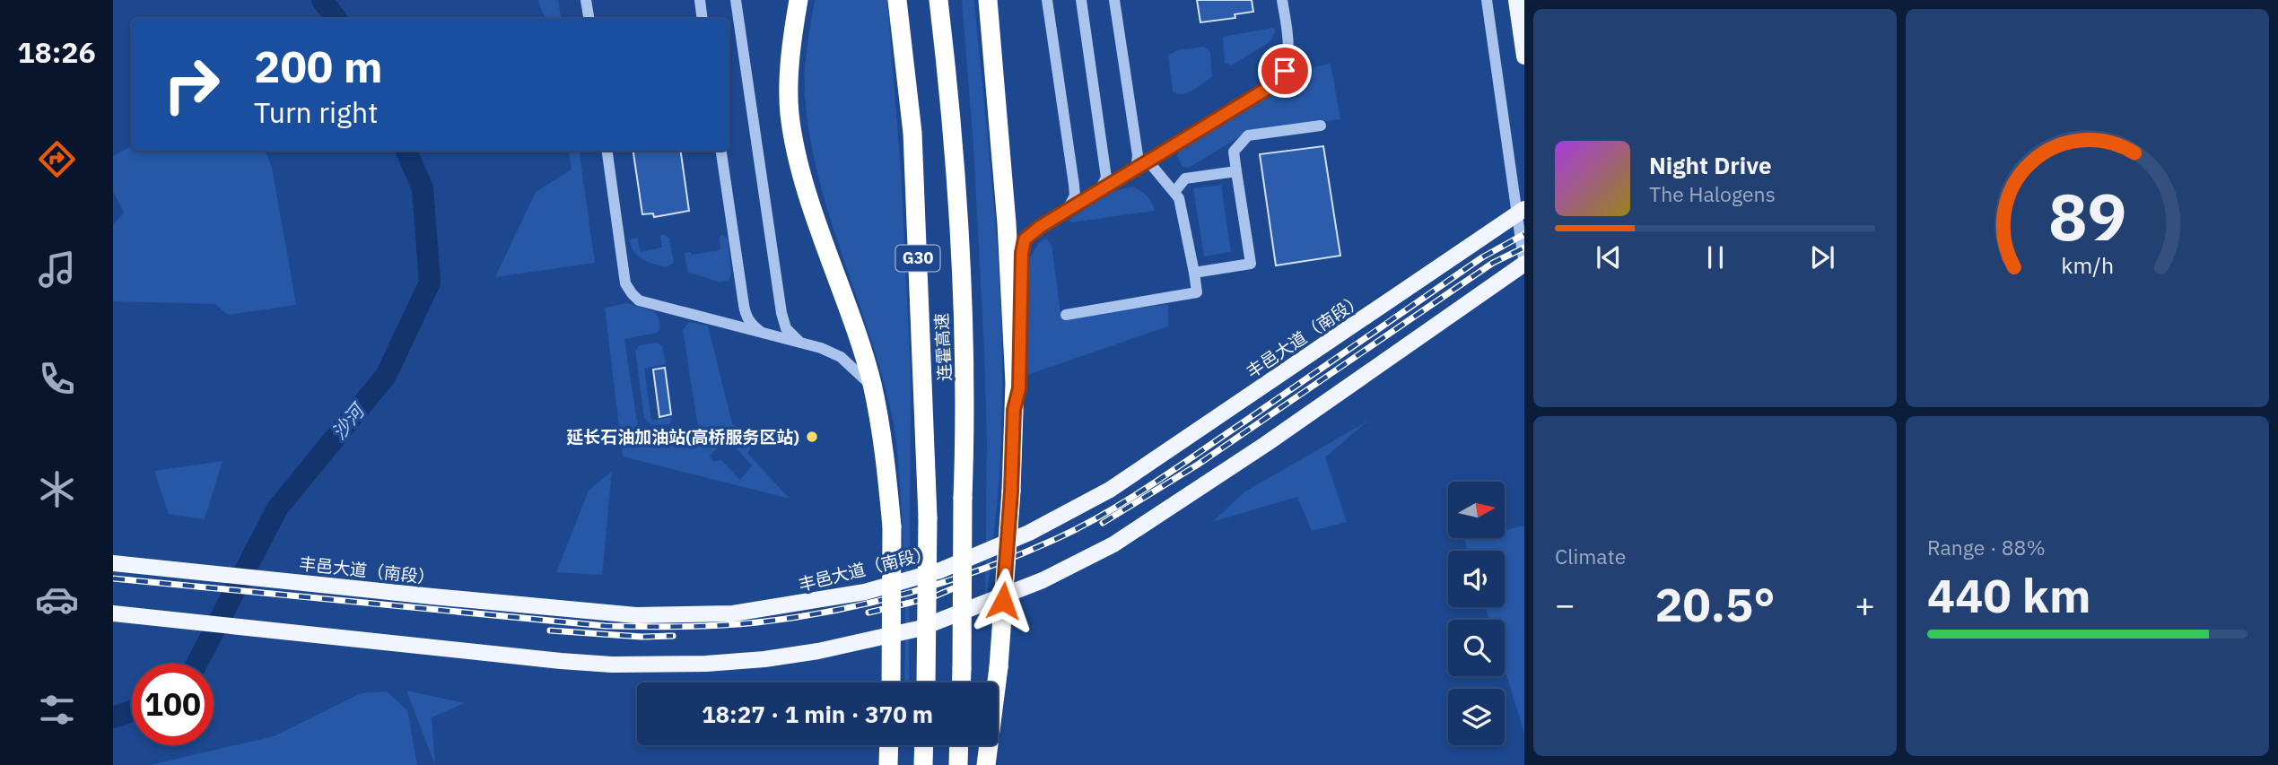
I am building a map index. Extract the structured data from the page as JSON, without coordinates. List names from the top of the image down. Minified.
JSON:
{"streets":{"highway":["G30","连霍高速"],"main road":["丰邑大道（南段）"]},"water":["沙河"],"places":["延长石油加油站(高桥服务区站)"],"north":"right","page":{"tabs":"18:26","turn":["200 m","Turn right"],"song":["Night Drive","The Halogens"],"tile":["Climate",["Range · 88%","440 km"]],"heat":["−","20.5°","+"],"limit":"100","trip":"18:27 · 1 min · 370 m","gauge":["89","km/h"]}}
